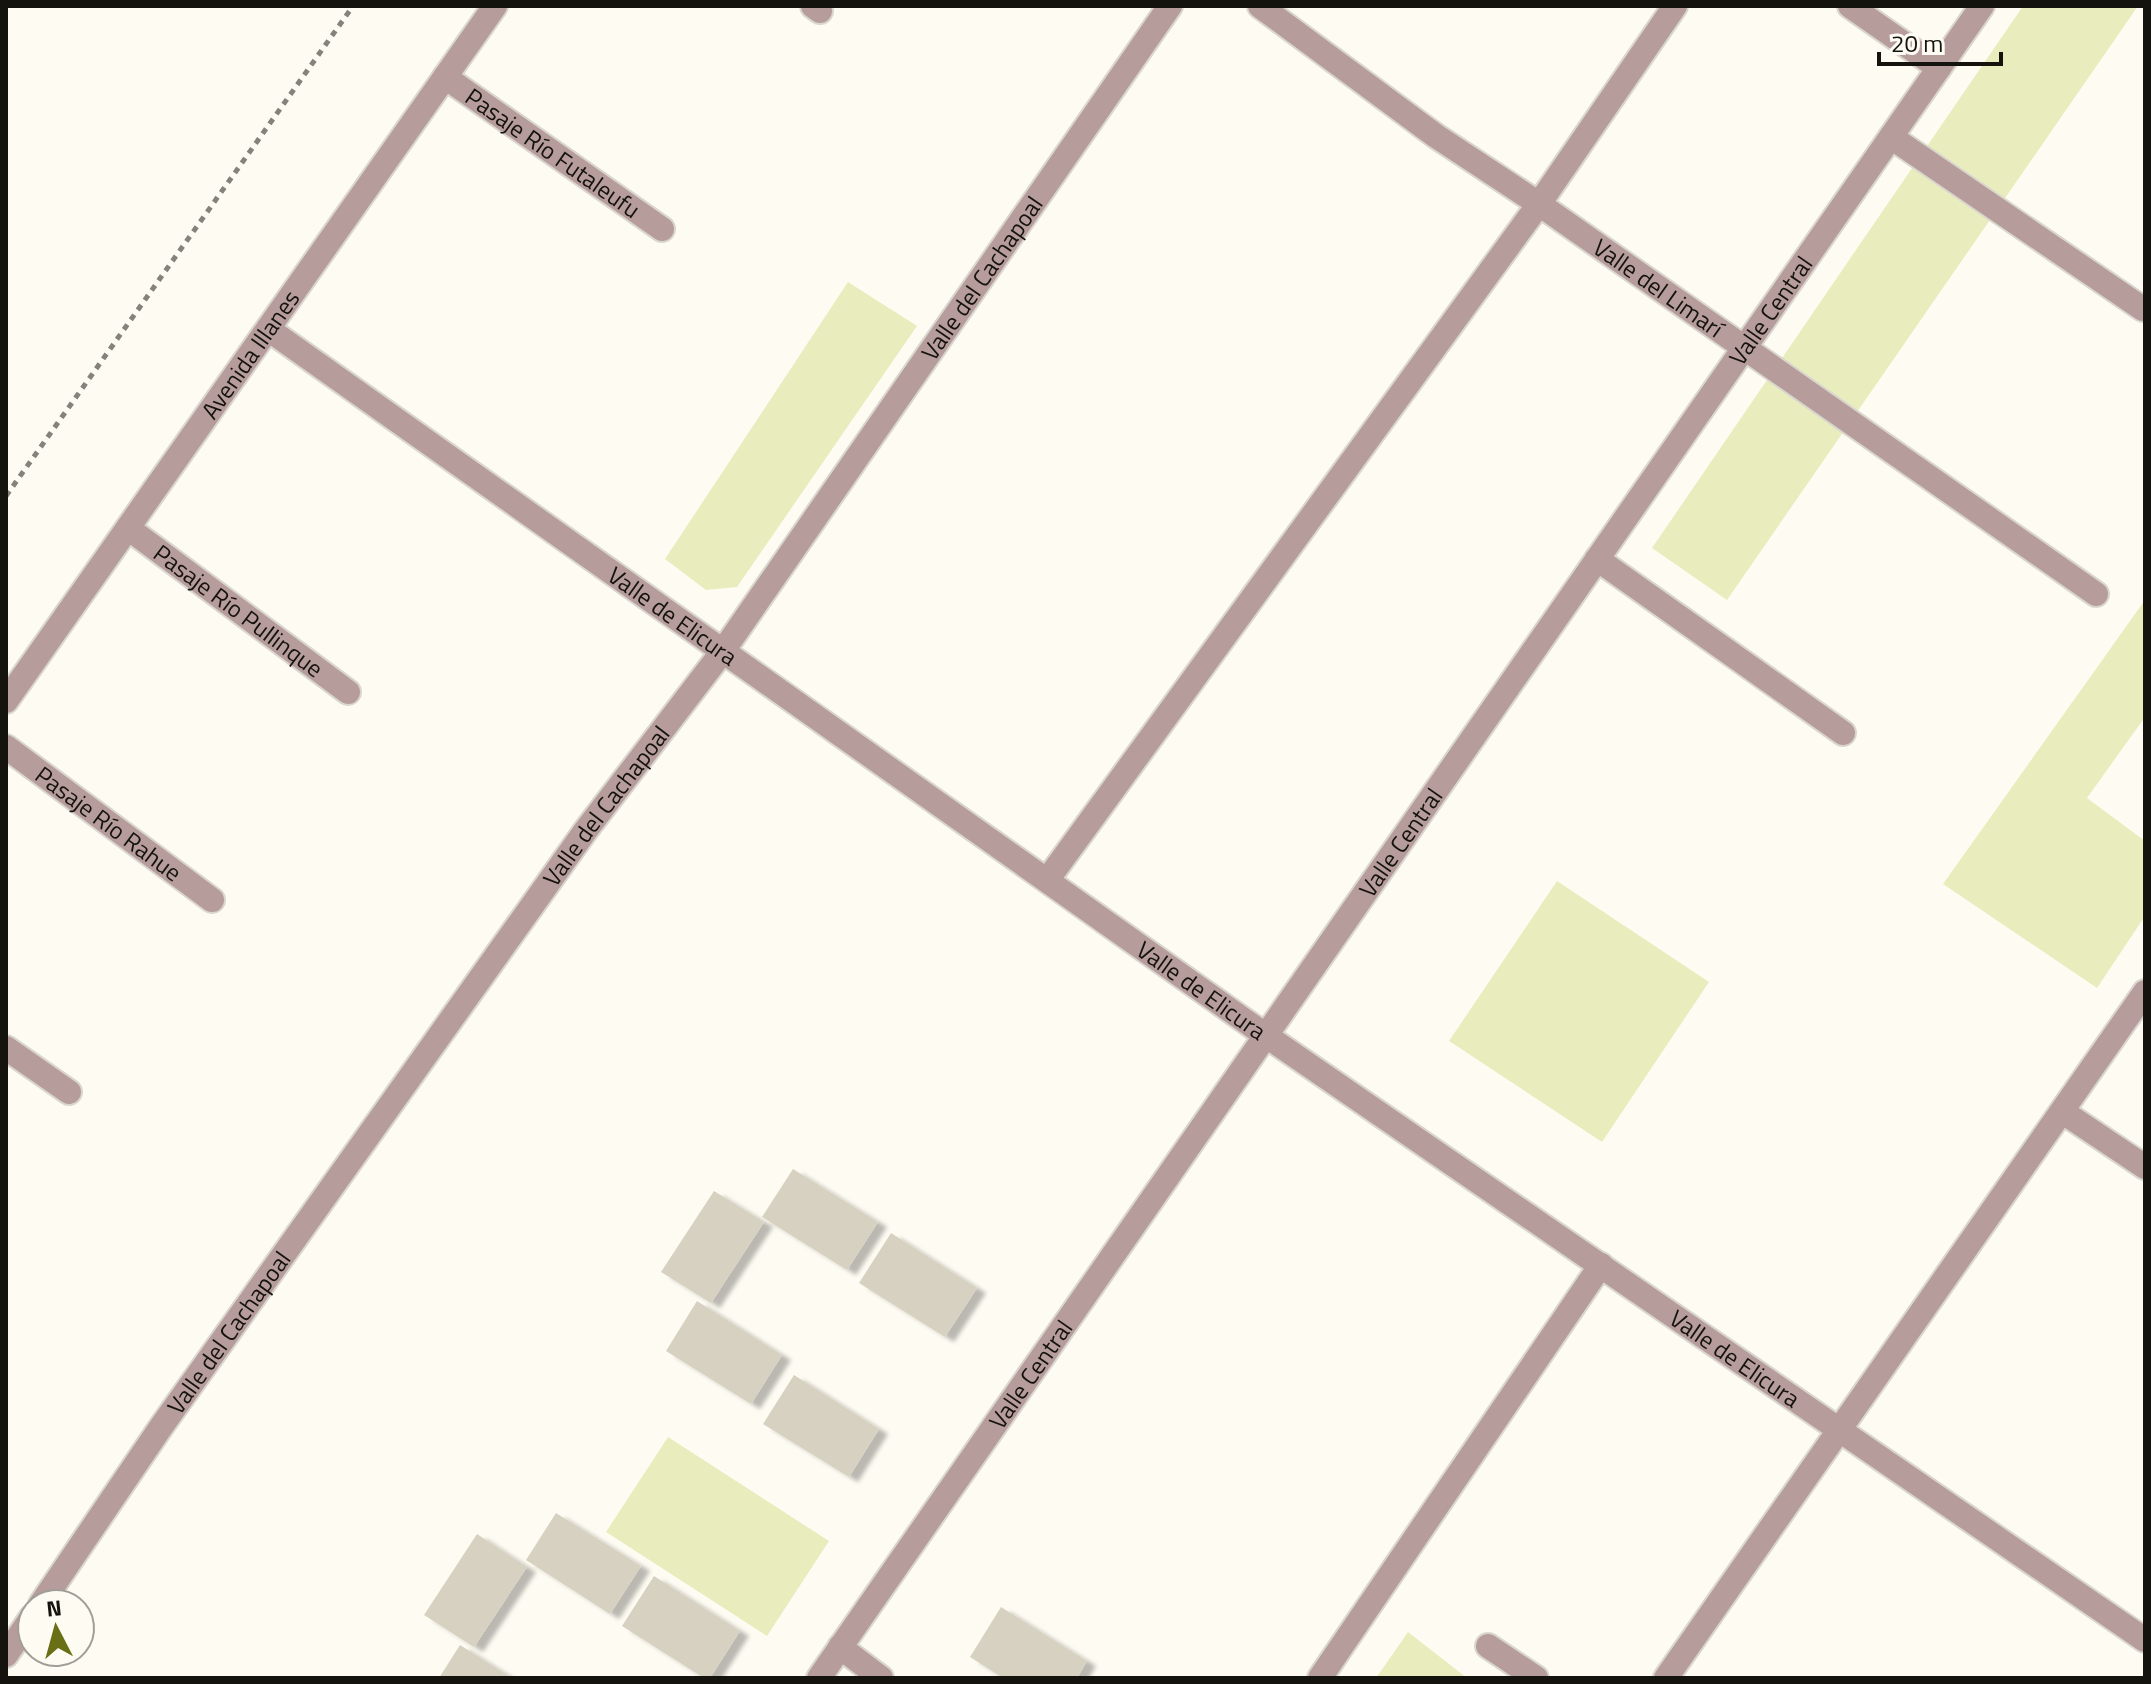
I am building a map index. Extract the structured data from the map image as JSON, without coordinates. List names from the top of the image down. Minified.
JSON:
{"streets":{"street":["Pasaje Río Futaleufu","Valle del Cachapoal","Valle del Limarí","Valle Central","Avenida Illanes","Pasaje Río Pullinque","Valle de Elicura","Pasaje Río Rahue"]},"crossings":[["Pasaje Río Futaleufu","Avenida Illanes"],["Valle del Cachapoal","Valle de Elicura"],["Valle del Limarí","Valle Central"],["Valle Central","Valle de Elicura"],["Avenida Illanes","Pasaje Río Pullinque"],["Avenida Illanes","Valle de Elicura"]],"scale_bar":"20 m","north":"top"}
